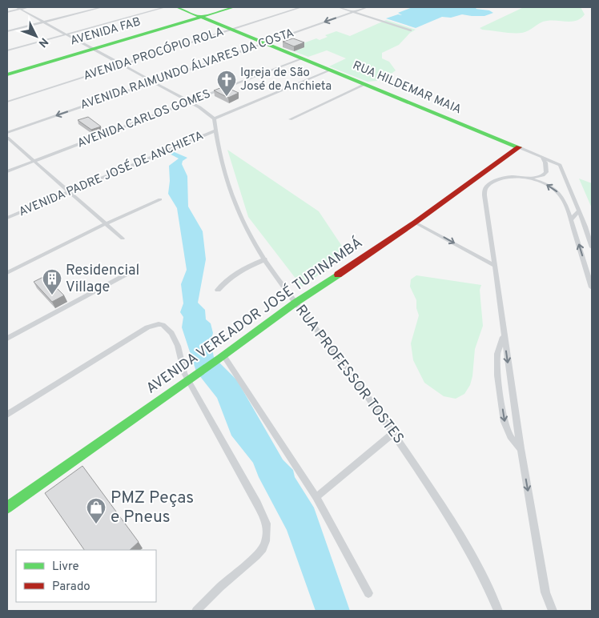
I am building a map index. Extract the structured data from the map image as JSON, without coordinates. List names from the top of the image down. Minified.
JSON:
{"streets":{"street":["AVENIDA FAB","AVENIDA PROCÓPIO ROLA","AVENIDA RAIMUNDO ÁLVARES DA COSTA","RUA HILDEMAR MAIA","AVENIDA CARLOS GOMES","AVENIDA PADRE JOSÉ DE ANCHIETA","AVENIDA VEREADOR JOSÉ TUPINAMBÁ","RUA PROFESSOR TOSTES"]},"crossings":[["AVENIDA FAB","RUA HILDEMAR MAIA"],["AVENIDA PROCÓPIO ROLA","RUA HILDEMAR MAIA"],["AVENIDA RAIMUNDO ÁLVARES DA COSTA","RUA HILDEMAR MAIA"],["RUA HILDEMAR MAIA","AVENIDA CARLOS GOMES"],["RUA HILDEMAR MAIA","AVENIDA PADRE JOSÉ DE ANCHIETA"],["RUA HILDEMAR MAIA","AVENIDA VEREADOR JOSÉ TUPINAMBÁ"],["AVENIDA PADRE JOSÉ DE ANCHIETA","RUA PROFESSOR TOSTES"],["AVENIDA VEREADOR JOSÉ TUPINAMBÁ","RUA PROFESSOR TOSTES"]],"one_way":["AVENIDA RAIMUNDO ÁLVARES DA COSTA"],"places":{"church":["Igreja de São José de Anchieta"],"building":["Residencial Village"],"shop":["PMZ Peças e Pneus"]},"legend":["Livre","Parado"],"north":"bottom right"}
